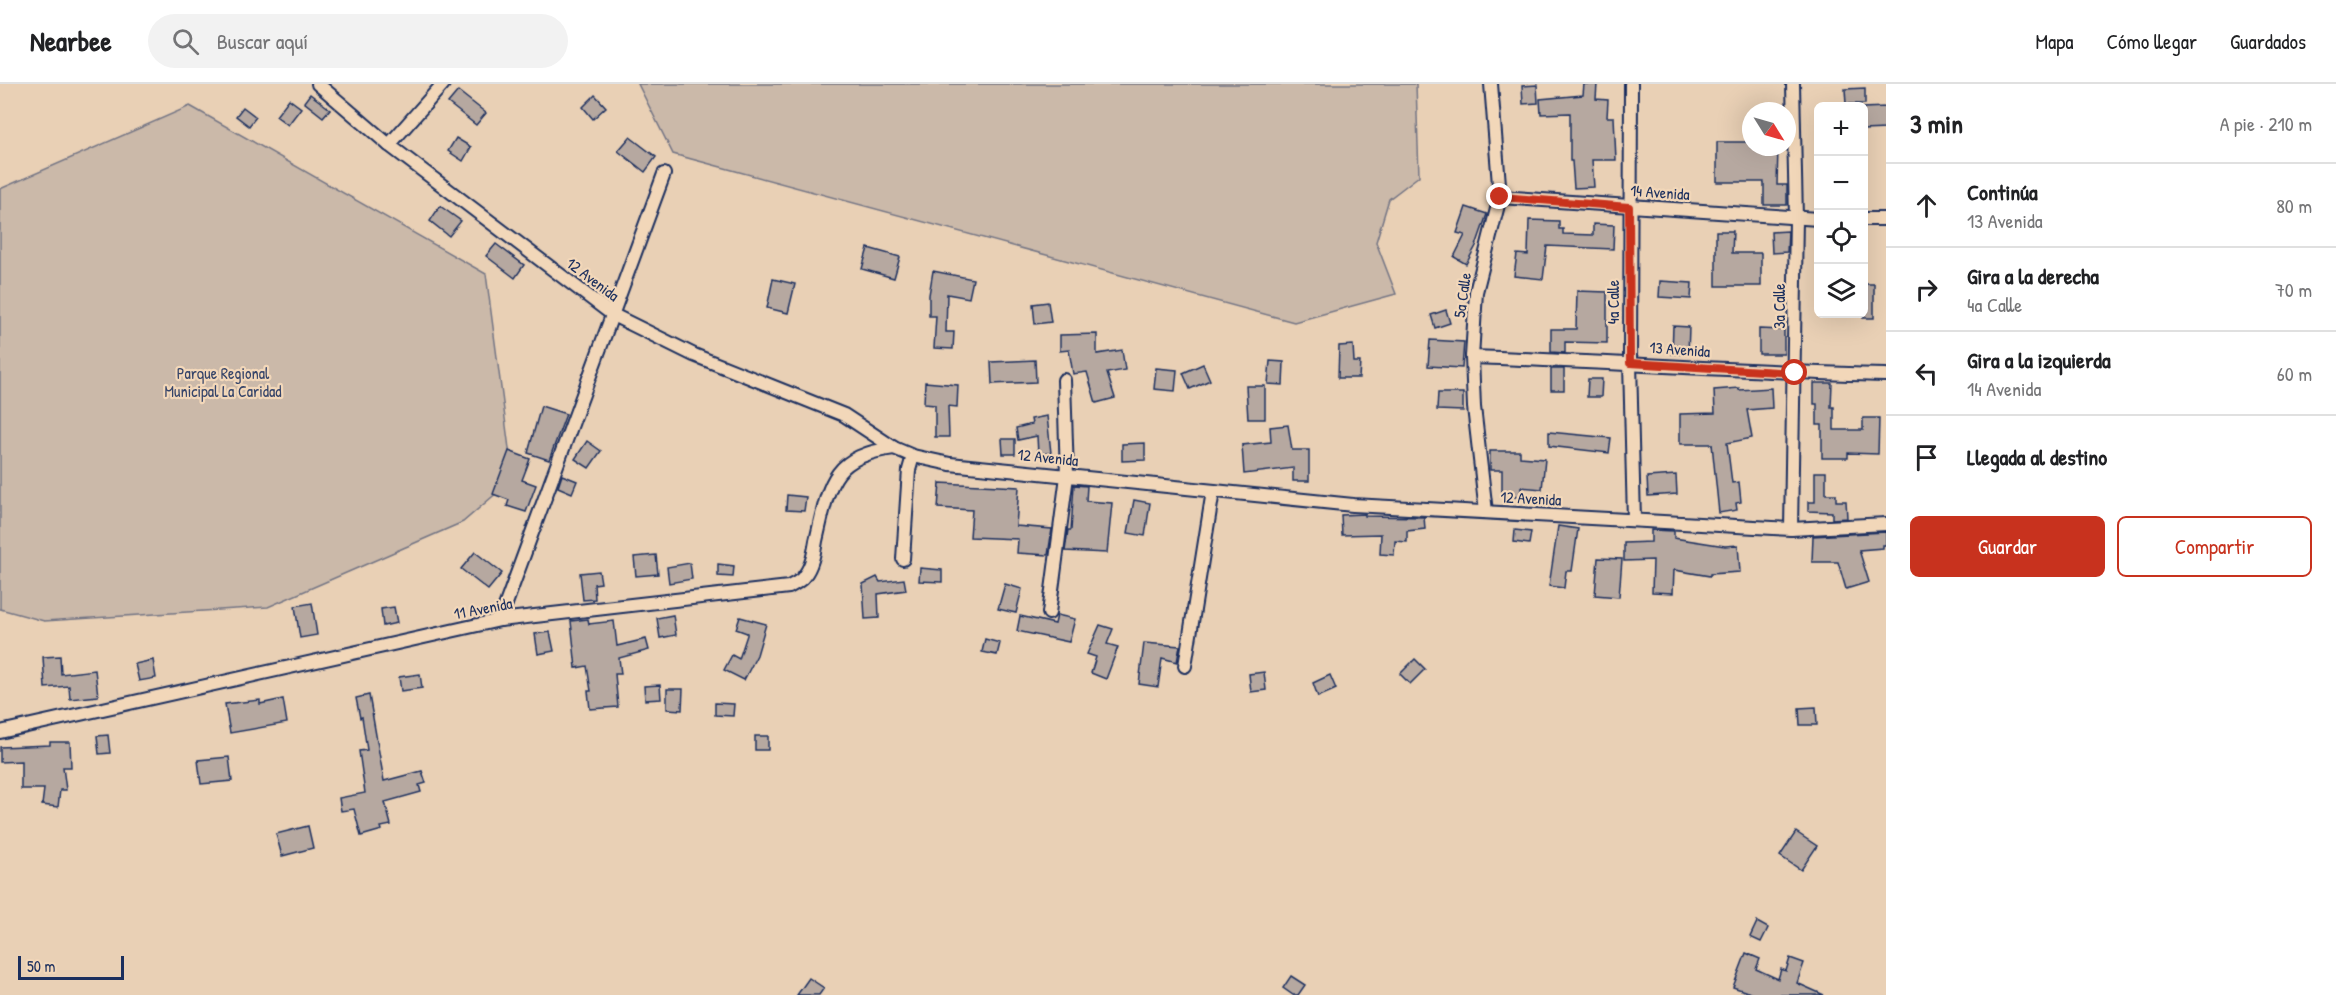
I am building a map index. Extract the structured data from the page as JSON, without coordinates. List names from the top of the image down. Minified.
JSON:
{"streets":{"street":["14 Avenida","12 Avenida","5a Calle","4a Calle","3a Calle","13 Avenida","11 Avenida"]},"crossings":[["14 Avenida","5a Calle"],["14 Avenida","4a Calle"],["14 Avenida","3a Calle"],["12 Avenida","5a Calle"],["12 Avenida","4a Calle"],["12 Avenida","3a Calle"],["12 Avenida","11 Avenida"],["5a Calle","13 Avenida"],["4a Calle","13 Avenida"],["3a Calle","13 Avenida"]],"parks":["Parque Regional Municipal La Caridad"],"scale_bar":"50 m","north":"bottom right","page":{"header":"Nearbee","search":"Buscar aquí","nav":["Mapa","Cómo llegar","Guardados"],"heading":["3 min","A pie · 210 m"],"map_buttons":["+","−"],"list":[["Continúa","13 Avenida","80 m"],["Gira a la derecha","4a Calle","70 m"],["Gira a la izquierda","14 Avenida","60 m"],"Llegada al destino"],"buttons":["Guardar","Compartir"],"scale":"50 m"}}
